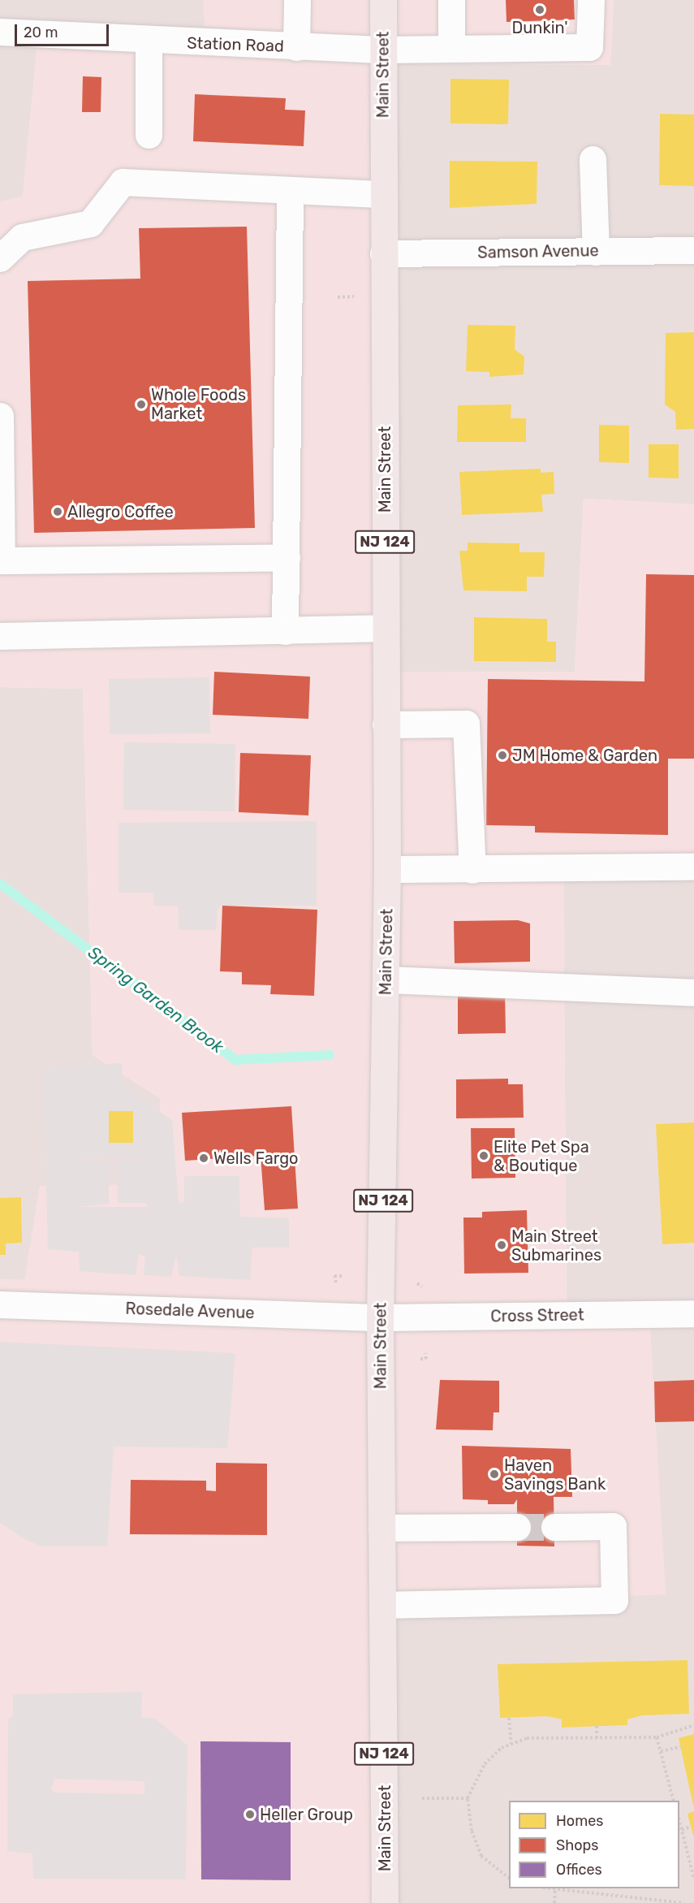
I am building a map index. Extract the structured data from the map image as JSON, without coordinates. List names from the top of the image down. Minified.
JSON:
{"streets":{"main road":["Main Street","NJ 124"],"street":["Station Road","Samson Avenue","Rosedale Avenue","Cross Street"]},"crossings":[["Station Road","Main Street"],["Main Street","Samson Avenue"],["Main Street","Rosedale Avenue"],["Main Street","Cross Street"],["Rosedale Avenue","Cross Street"]],"water":["Spring Garden Brook"],"places":["Dunkin'","Whole Foods Market","Allegro Coffee","JM Home & Garden","Elite Pet Spa & Boutique","Wells Fargo","Main Street Submarines","Haven Savings Bank","Heller Group"],"legend":["Homes","Shops","Offices"],"scale_bar":"20 m"}
